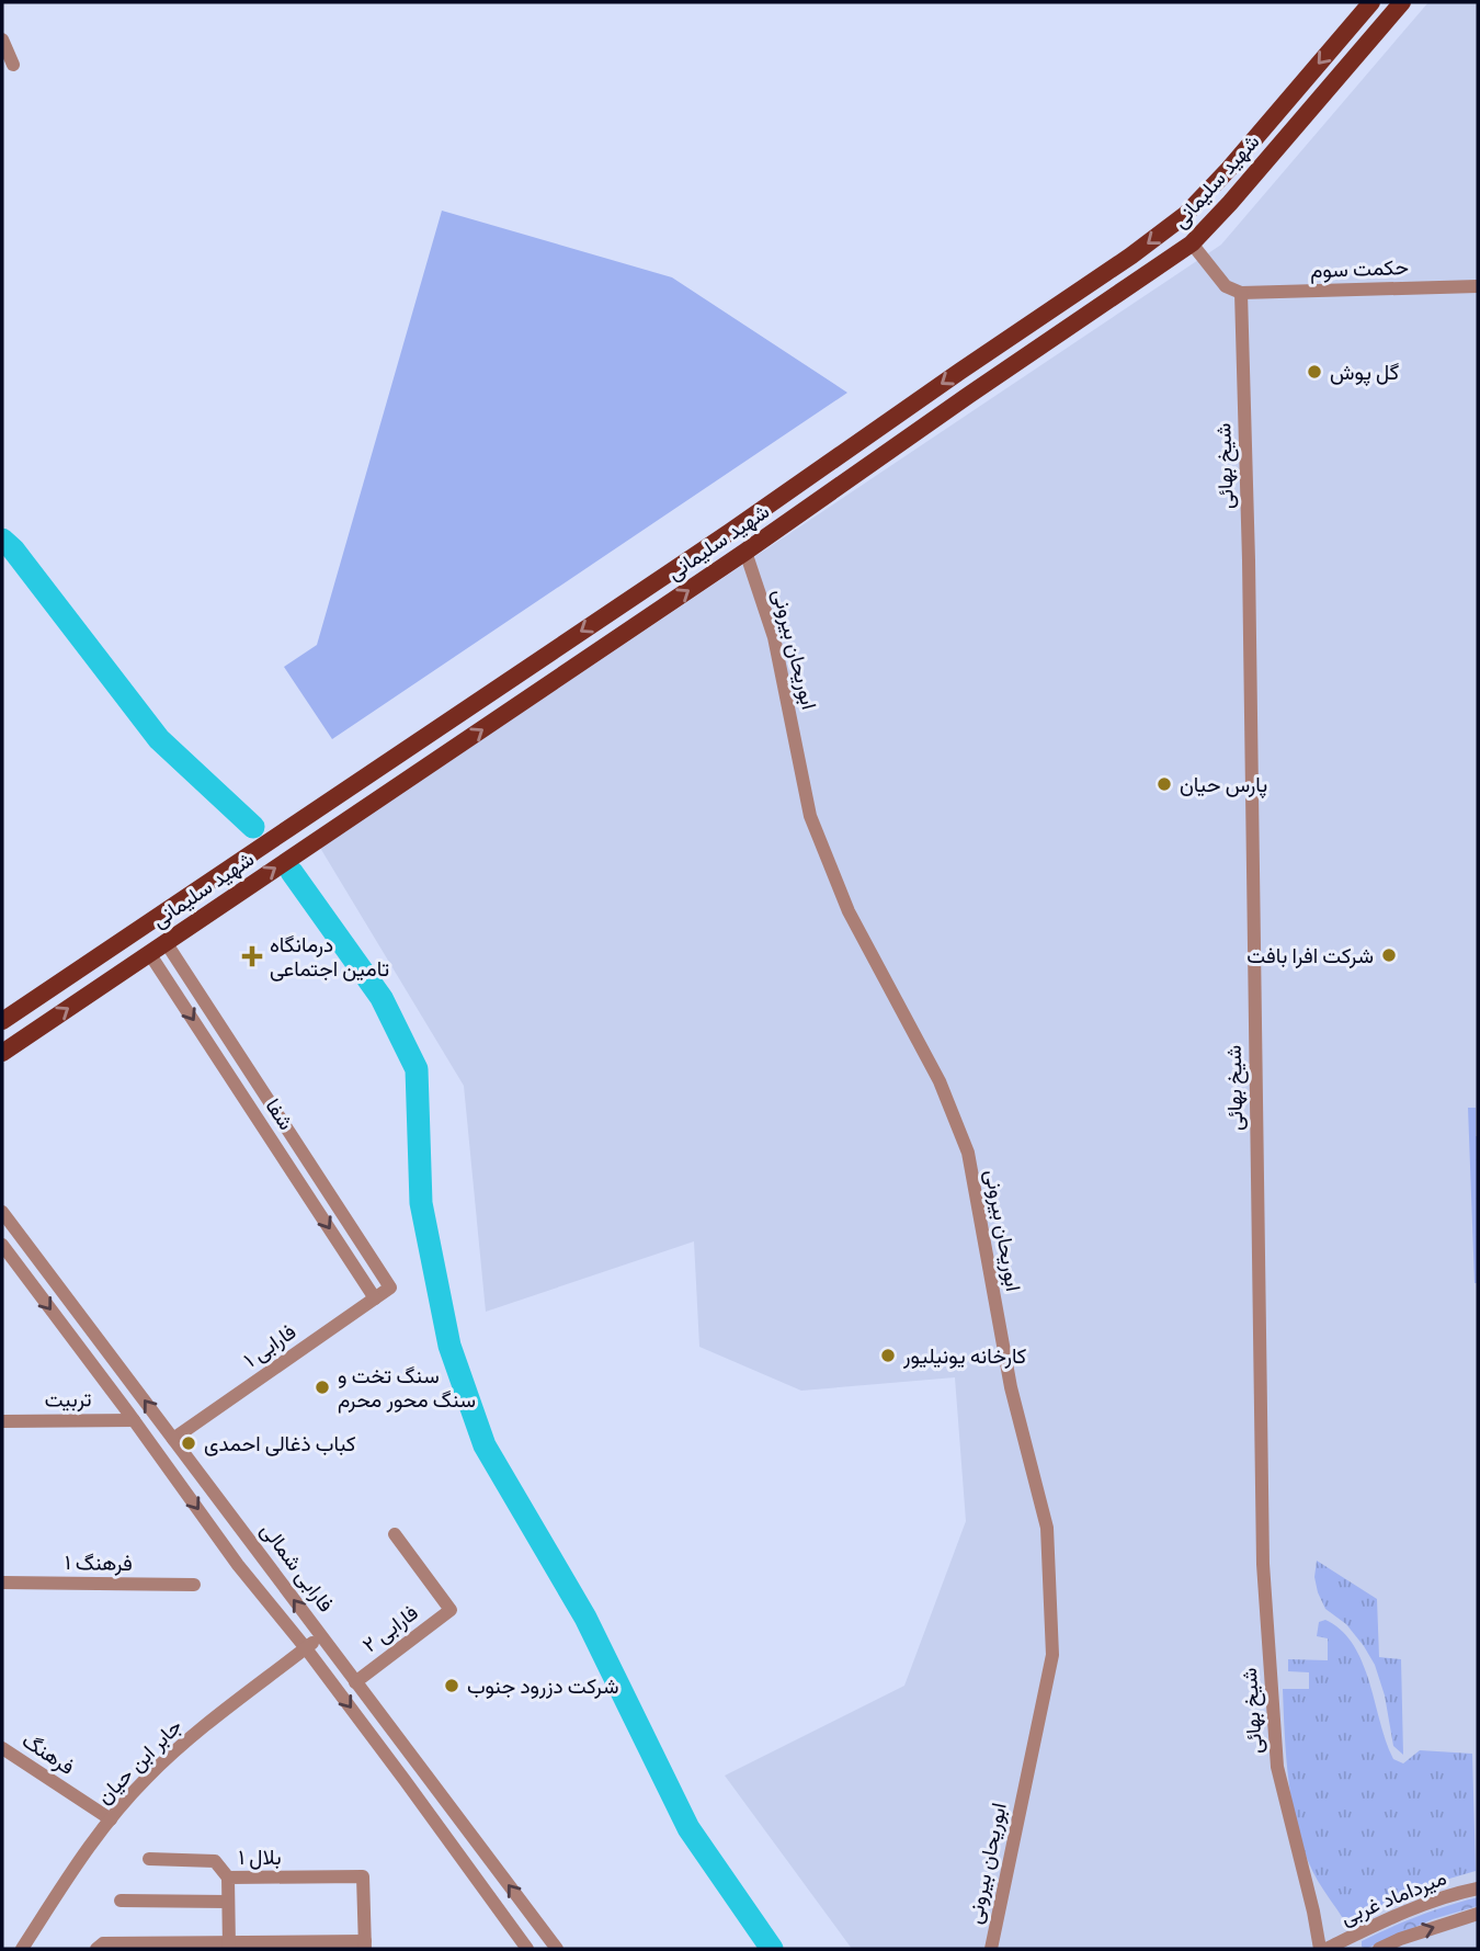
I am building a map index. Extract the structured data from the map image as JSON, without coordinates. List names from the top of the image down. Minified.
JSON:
{"streets":{"main road":["شهید سلیمانی"],"street":["حکمت سوم","شیخ بهائی","ابوریحان بیرونی","شفا","فارابی ۱","تربیت","فرهنگ ۱","فارابی شمالی","فارابی ۲","فرهنگ","جابر ابن حیان","بلال ۱","میرداماد غربی"]},"crossings":[["شهید سلیمانی","ابوریحان بیرونی"],["شهید سلیمانی","شفا"],["حکمت سوم","شیخ بهائی"],["شفا","فارابی ۱"],["فارابی ۱","فارابی شمالی"],["تربیت","فارابی شمالی"],["فارابی شمالی","فارابی ۲"],["فارابی شمالی","جابر ابن حیان"],["فرهنگ","جابر ابن حیان"]],"places":{"other":["گل پوش","پارس حیان","شرکت افرا بافت","کارخانه یونیلیور","سنگ تخت و سنگ محور محرم","کباب ذغالی احمدی","شرکت دزرود جنوب"],"health":["درمانگاه تامین اجتماعی"]}}
